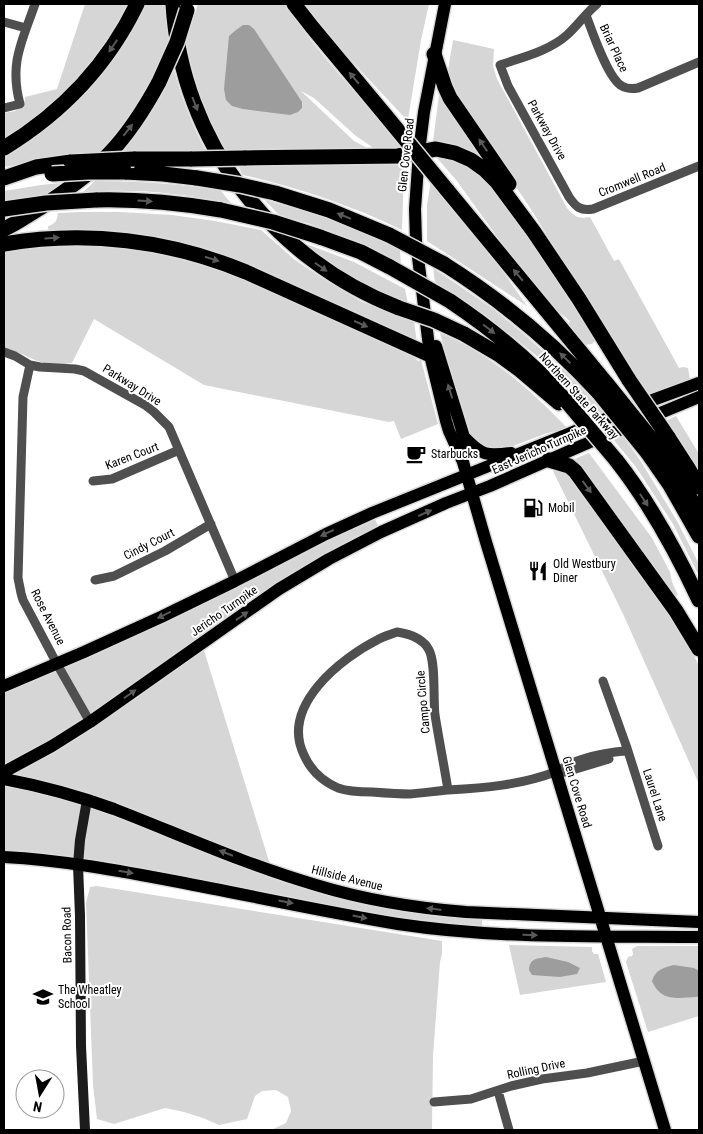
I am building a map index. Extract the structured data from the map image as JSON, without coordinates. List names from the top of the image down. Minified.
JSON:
{"streets":{"highway":["Northern State Parkway"],"main road":["Glen Cove Road","East Jericho Turnpike","Jericho Turnpike","Hillside Avenue"],"street":["Briar Place","Parkway Drive","Cromwell Road","Karen Court","Cindy Court","Rose Avenue","Campo Circle","Laurel Lane","Bacon Road","Rolling Drive"]},"crossings":[["Briar Place","Parkway Drive"],["Parkway Drive","Cromwell Road"],["Parkway Drive","Karen Court"],["Parkway Drive","Cindy Court"],["Parkway Drive","Jericho Turnpike"],["Parkway Drive","Rose Avenue"],["Glen Cove Road","East Jericho Turnpike"],["Glen Cove Road","Jericho Turnpike"],["Glen Cove Road","Campo Circle"],["Glen Cove Road","Hillside Avenue"],["Glen Cove Road","Rolling Drive"],["East Jericho Turnpike","Jericho Turnpike"],["Jericho Turnpike","Rose Avenue"],["Hillside Avenue","Bacon Road"]],"places":{"cafe":["Starbucks"],"fuel station":["Mobil"],"restaurant":["Old Westbury Diner"],"school or university":["The Wheatley School"]},"north":"bottom"}
